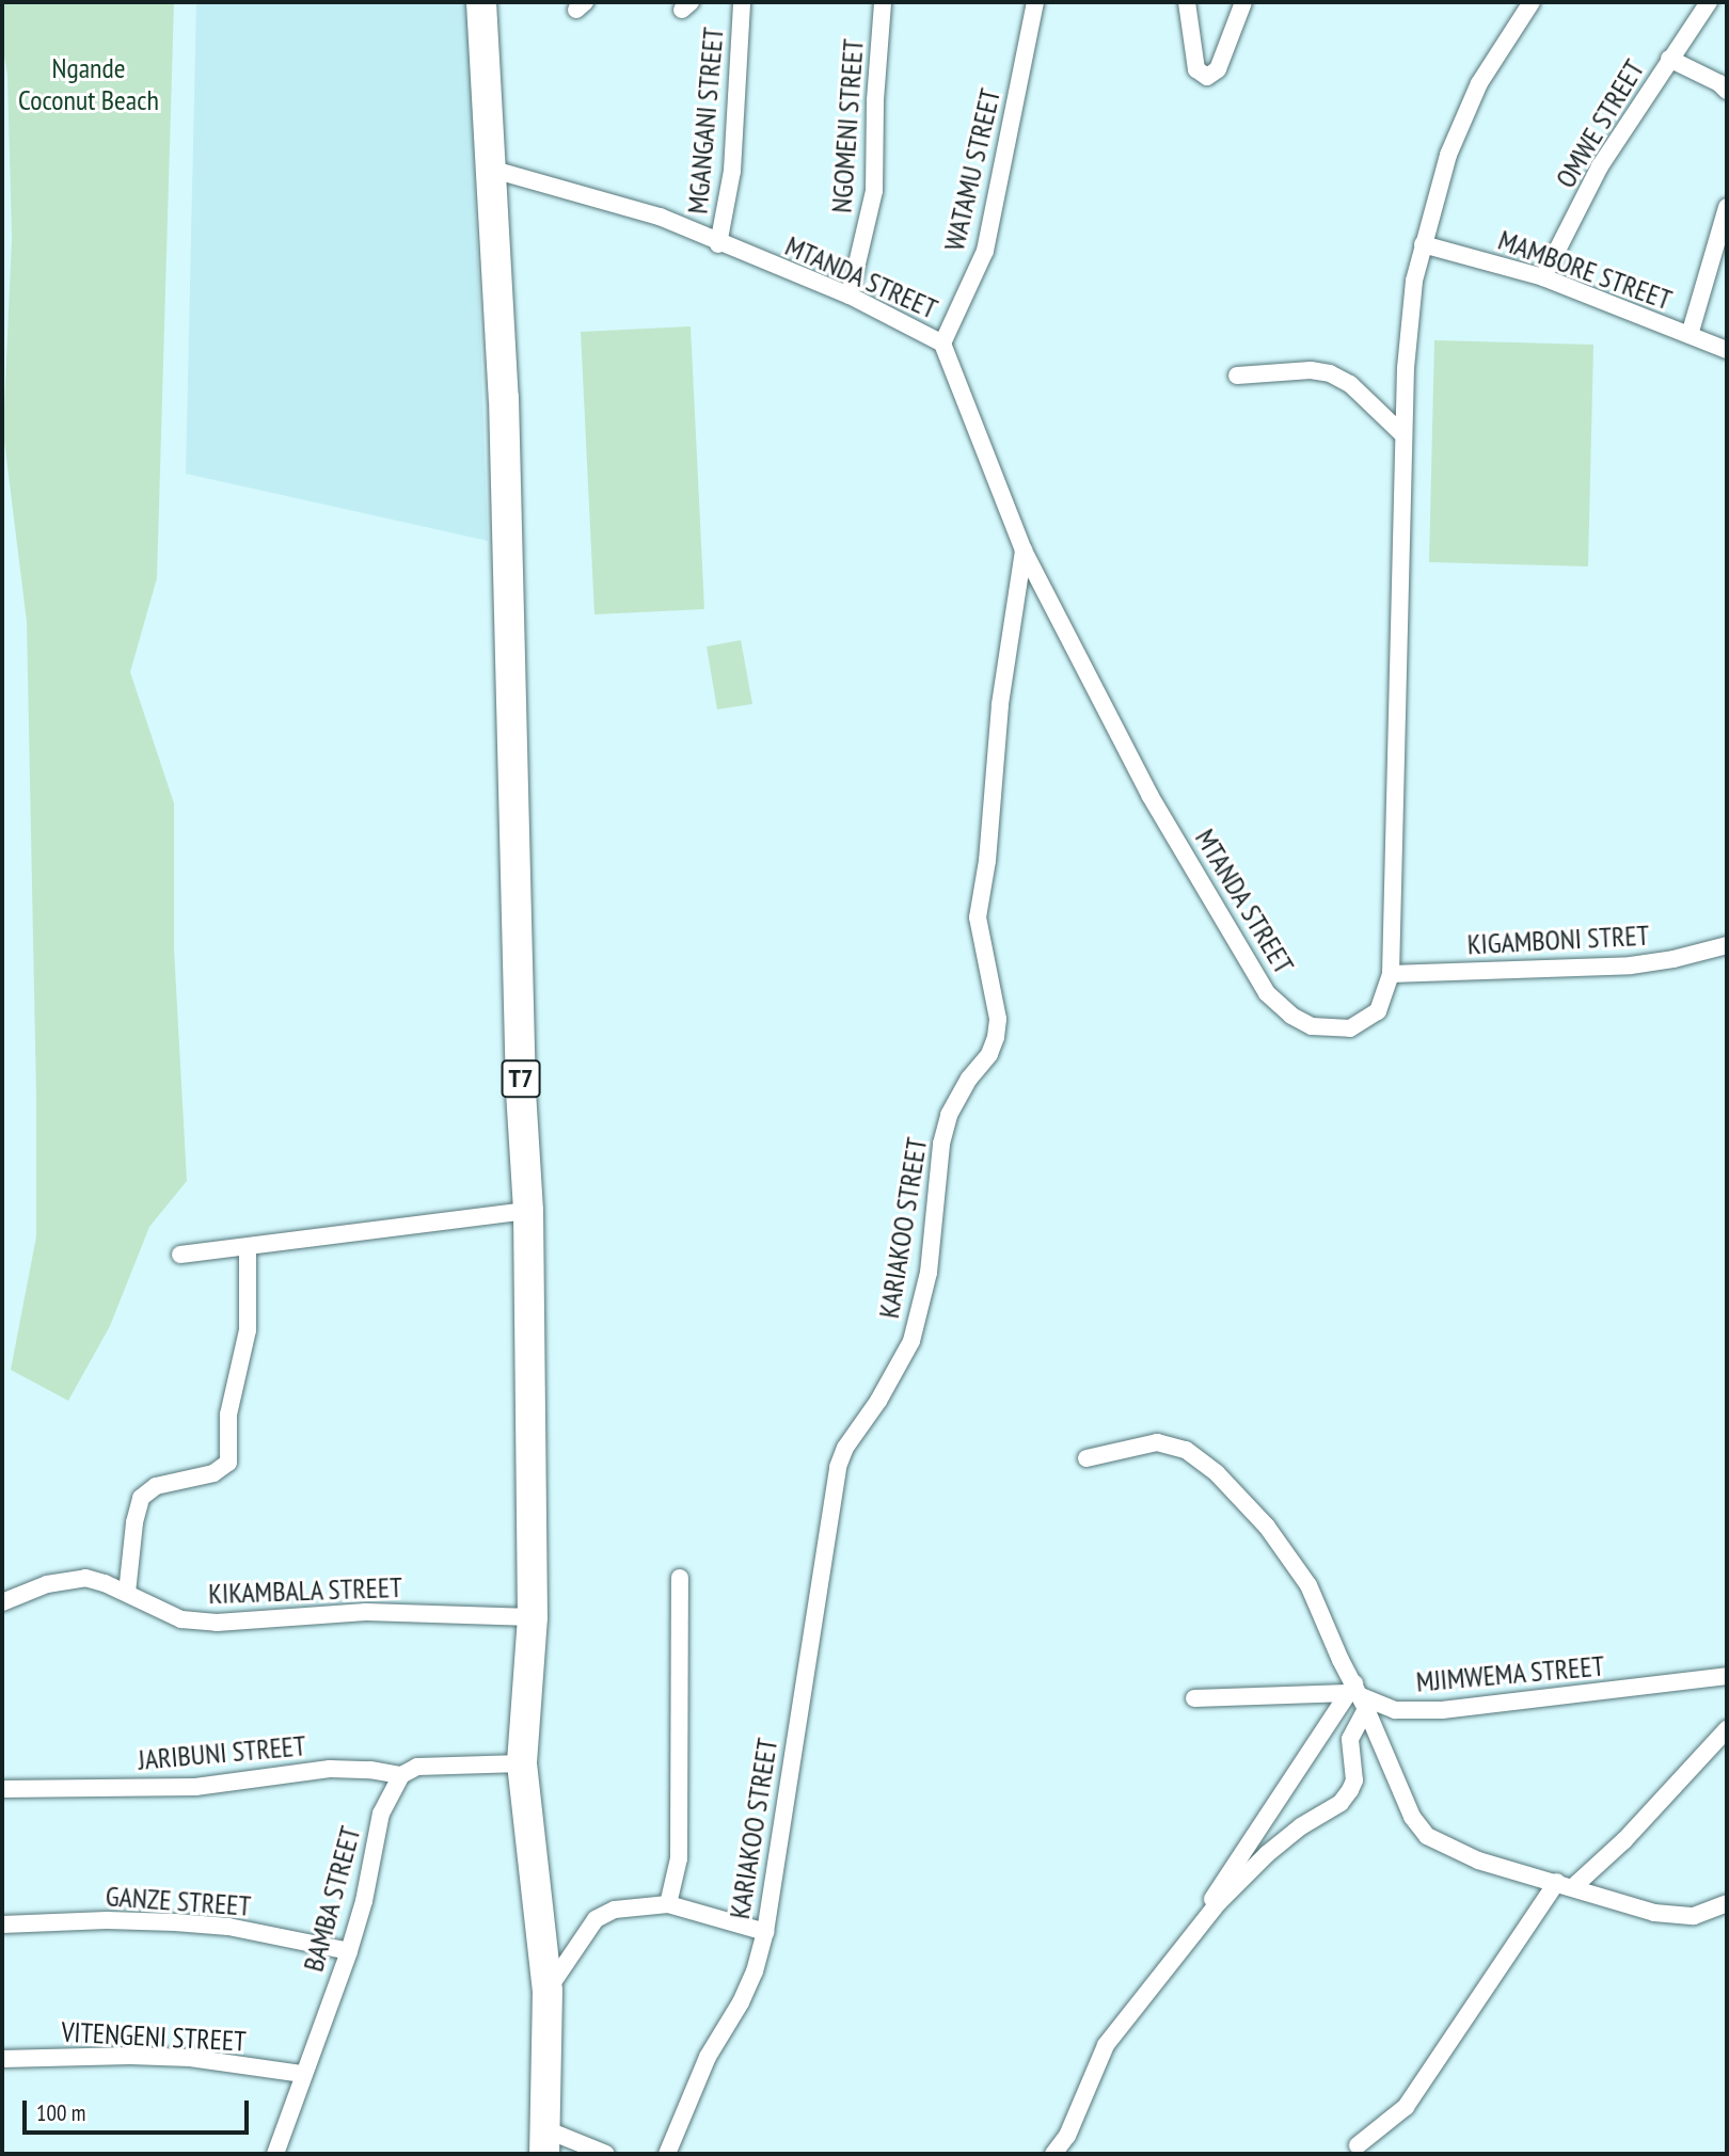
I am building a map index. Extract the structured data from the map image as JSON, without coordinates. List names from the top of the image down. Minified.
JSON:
{"streets":{"highway":["T7"],"street":["MGANGANI STREET","OMWE STREET","NGOMENI STREET","WATAMU STREET","MAMBORE STREET","MTANDA STREET","KIGAMBONI STRET","KARIAKOO STREET","KIKAMBALA STREET","MJIMWEMA STREET","JARIBUNI STREET","BAMBA STREET","GANZE STREET","VITENGENI STREET"]},"crossings":[["MGANGANI STREET","MTANDA STREET"],["OMWE STREET","MAMBORE STREET"],["NGOMENI STREET","MTANDA STREET"],["WATAMU STREET","MTANDA STREET"],["MAMBORE STREET","MTANDA STREET"],["MTANDA STREET","KIGAMBONI STRET"],["MTANDA STREET","T7"],["MTANDA STREET","KARIAKOO STREET"],["T7","KIKAMBALA STREET"],["JARIBUNI STREET","BAMBA STREET"],["BAMBA STREET","GANZE STREET"],["BAMBA STREET","VITENGENI STREET"]],"parks":["Ngande Coconut Beach"],"scale_bar":"100 m"}
